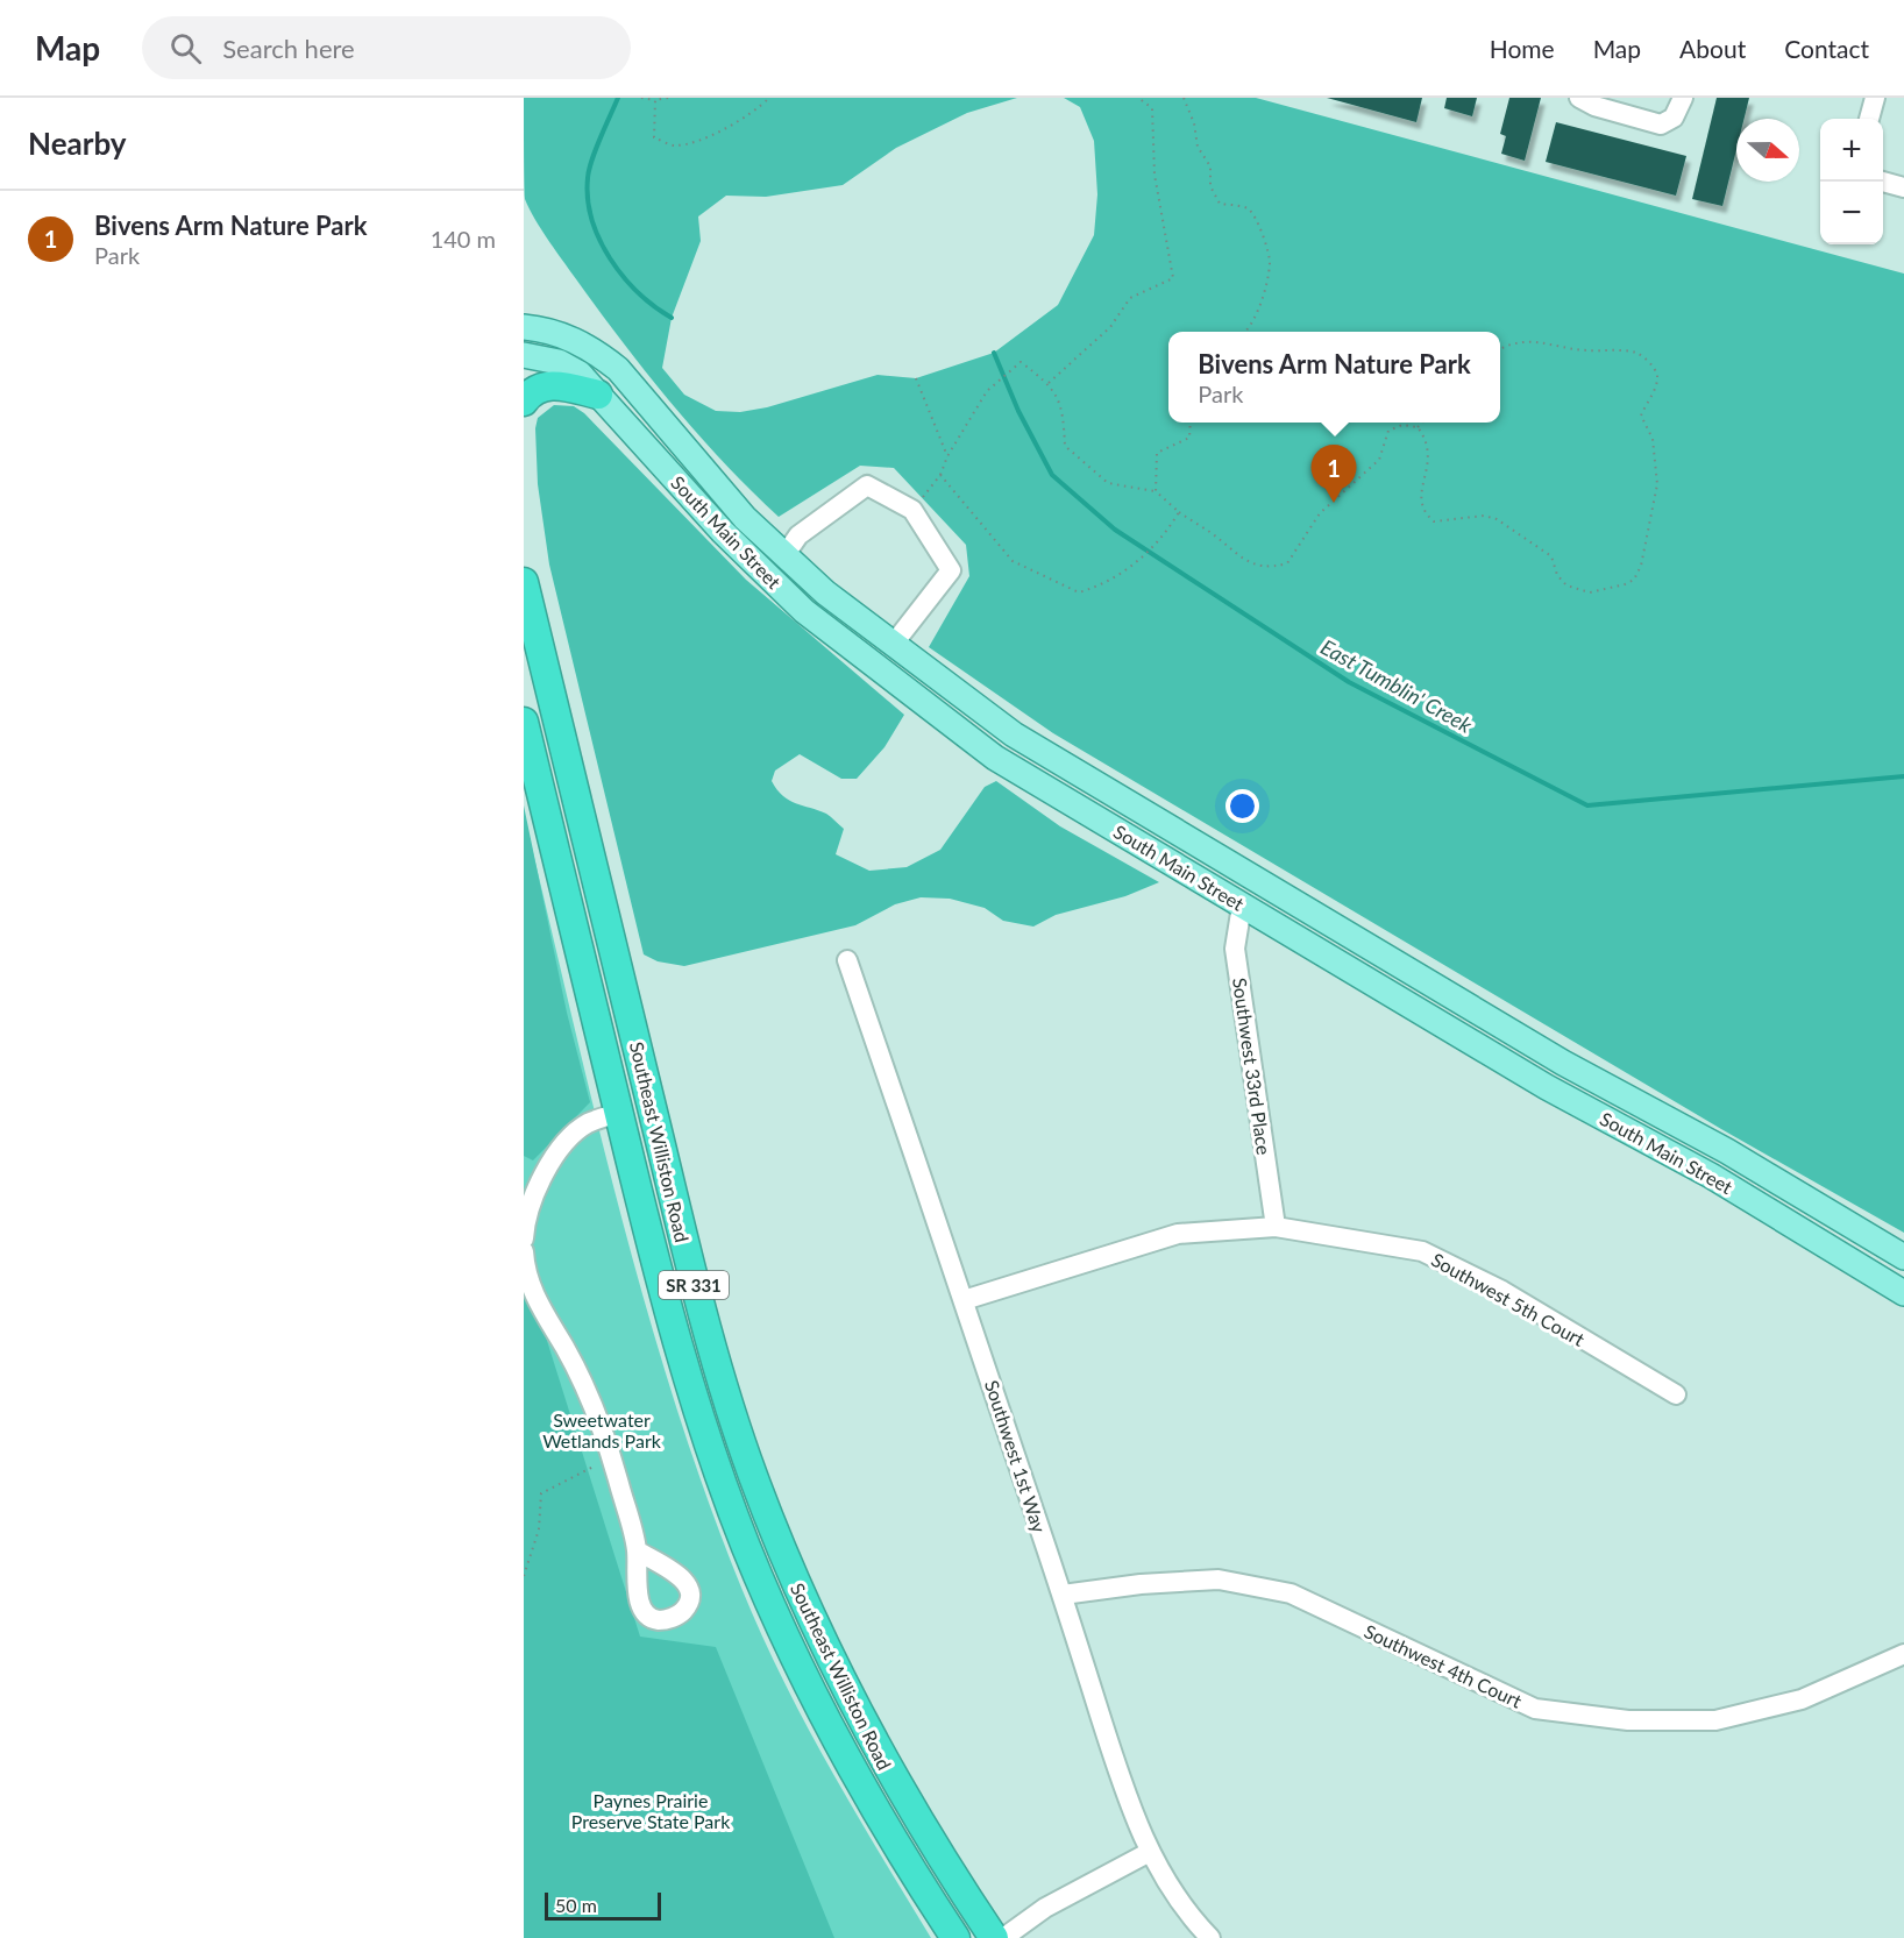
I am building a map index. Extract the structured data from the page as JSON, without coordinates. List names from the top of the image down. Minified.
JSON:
{"streets":{"highway":["Southeast Williston Road","SR 331"],"main road":["South Main Street"],"street":["Southwest 33rd Place","Southwest 5th Court","Southwest 1st Way","Southwest 4th Court"]},"crossings":[["South Main Street","Southwest 33rd Place"],["Southwest 33rd Place","Southwest 5th Court"],["Southwest 5th Court","Southwest 1st Way"],["Southwest 1st Way","Southwest 4th Court"]],"water":["East Tumblin' Creek"],"parks":["Sweetwater Wetlands Park","Paynes Prairie Preserve State Park"],"scale_bar":"50 m","north":"right","page":{"header":"Map","search":"Search here","nav":["Home","Map","About","Contact"],"heading":"Nearby","map_buttons":["+","−"],"list":[{"mark":"1","name":"Bivens Arm Nature Park","note":"Park","value":"140 m"}],"popup":["Bivens Arm Nature Park","Park"],"pins":"1","scale":"50 m"}}
